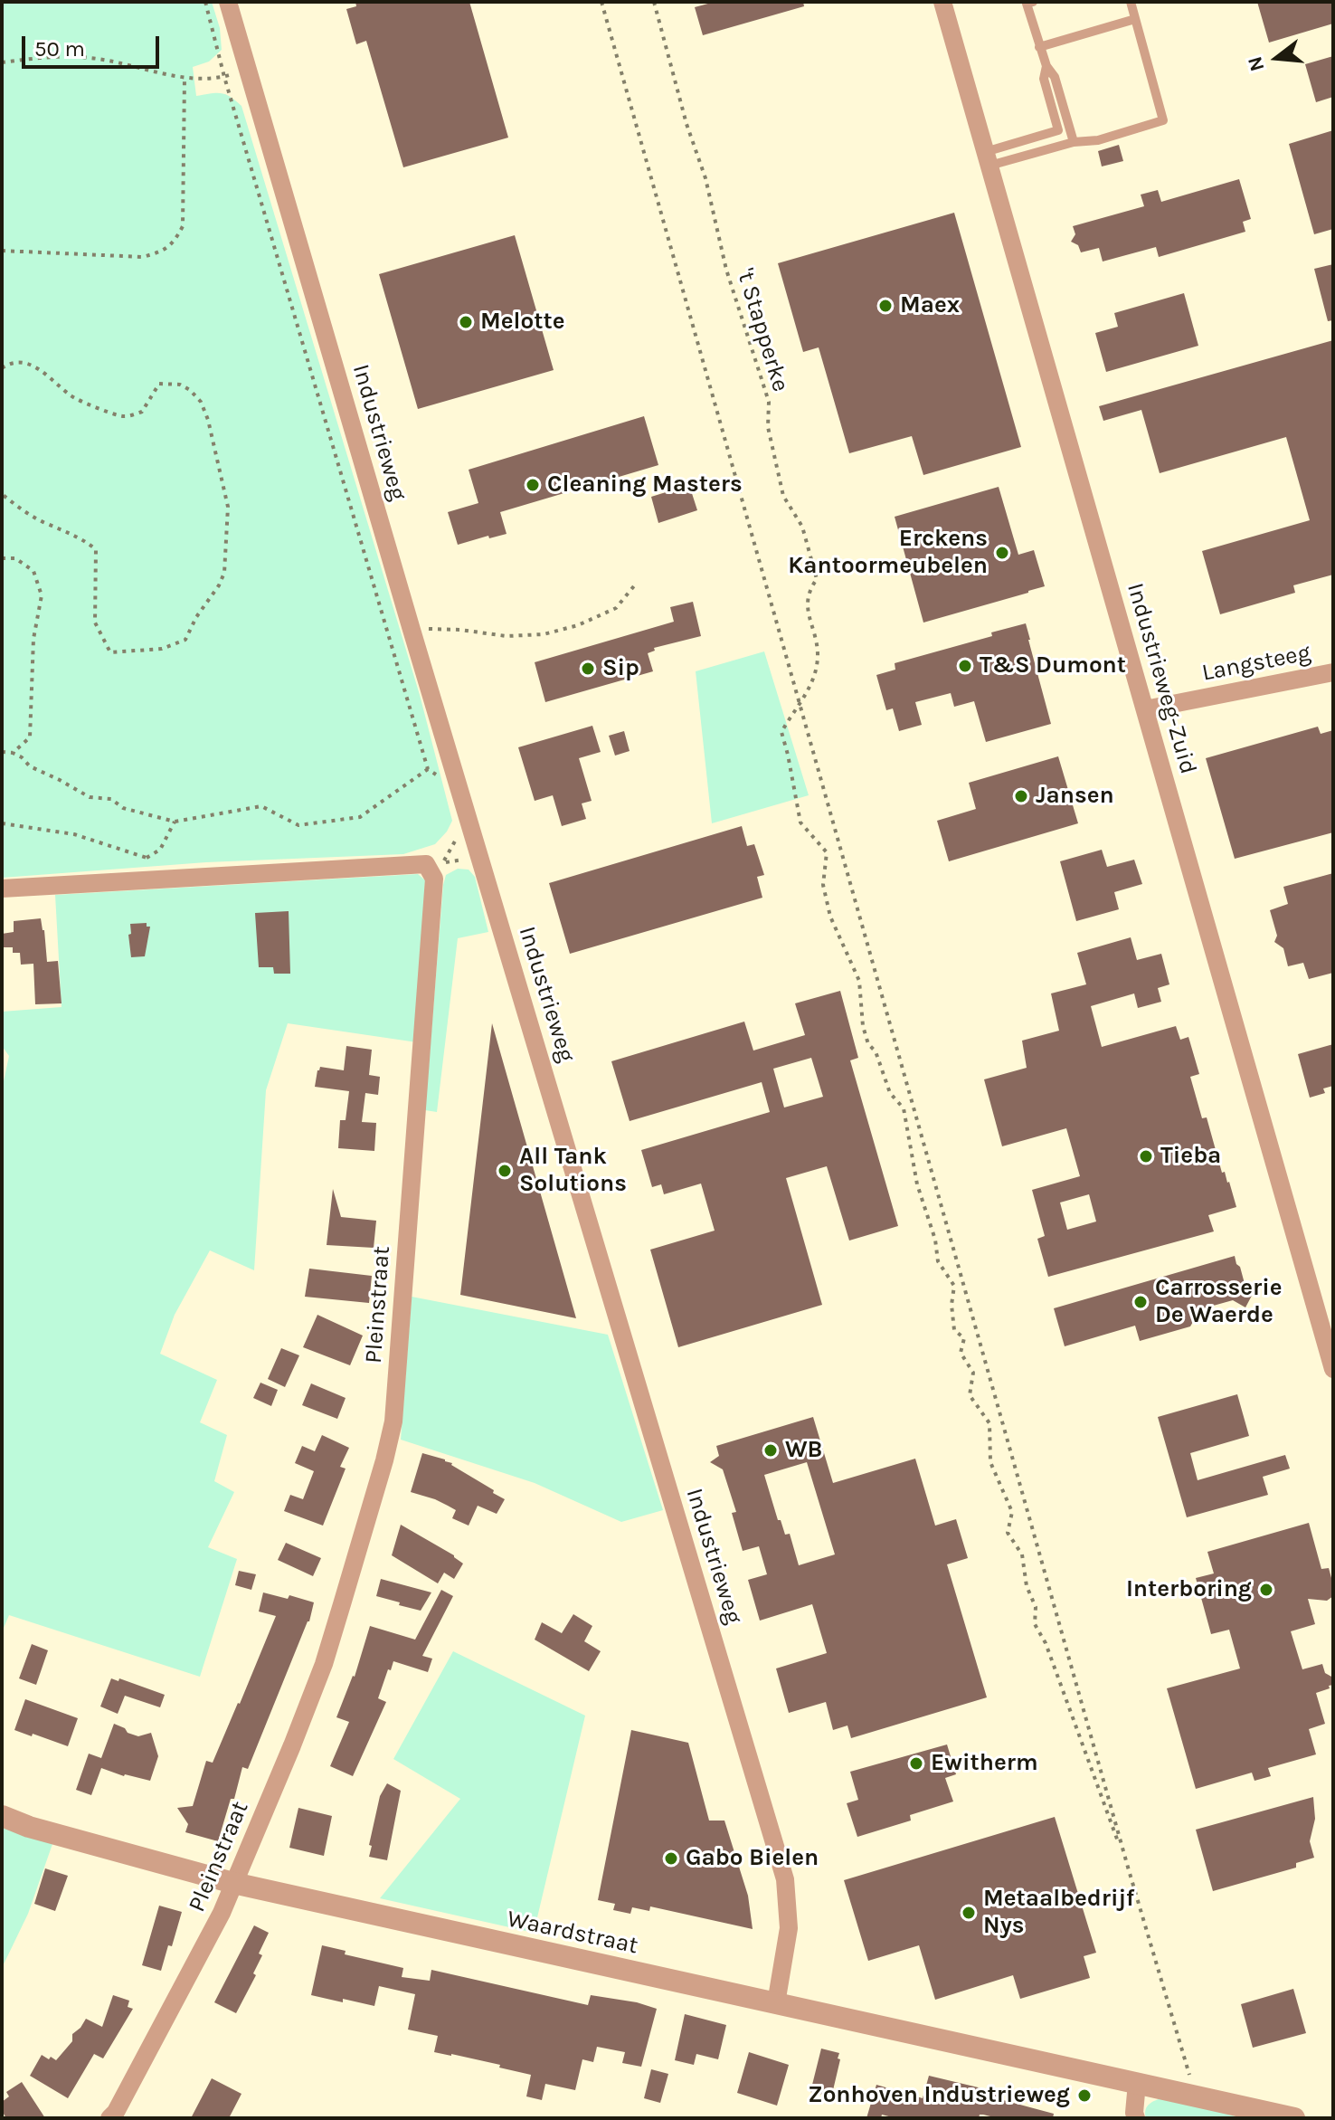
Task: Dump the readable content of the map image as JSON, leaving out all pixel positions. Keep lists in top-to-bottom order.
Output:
{
  "streets": {
    "street": [
      "Industrieweg",
      "Langsteeg",
      "Industrieweg-Zuid",
      "Pleinstraat",
      "Waardstraat"
    ],
    "path": ["'t Stapperke"]
  },
  "crossings": [
    ["Industrieweg", "Waardstraat"],
    ["Langsteeg", "Industrieweg-Zuid"],
    ["Pleinstraat", "Waardstraat"]
  ],
  "places": [
    "Maex",
    "Melotte",
    "Cleaning Masters",
    "Erckens Kantoormeubelen",
    "T&S Dumont",
    "Sip",
    "Jansen",
    "Tieba",
    "All Tank Solutions",
    "Carrosserie De Waerde",
    "WB",
    "Interboring",
    "Ewitherm",
    "Gabo Bielen",
    "Metaalbedrijf Nys",
    "Zonhoven Industrieweg"
  ],
  "scale_bar": "50 m",
  "north": "left"
}
